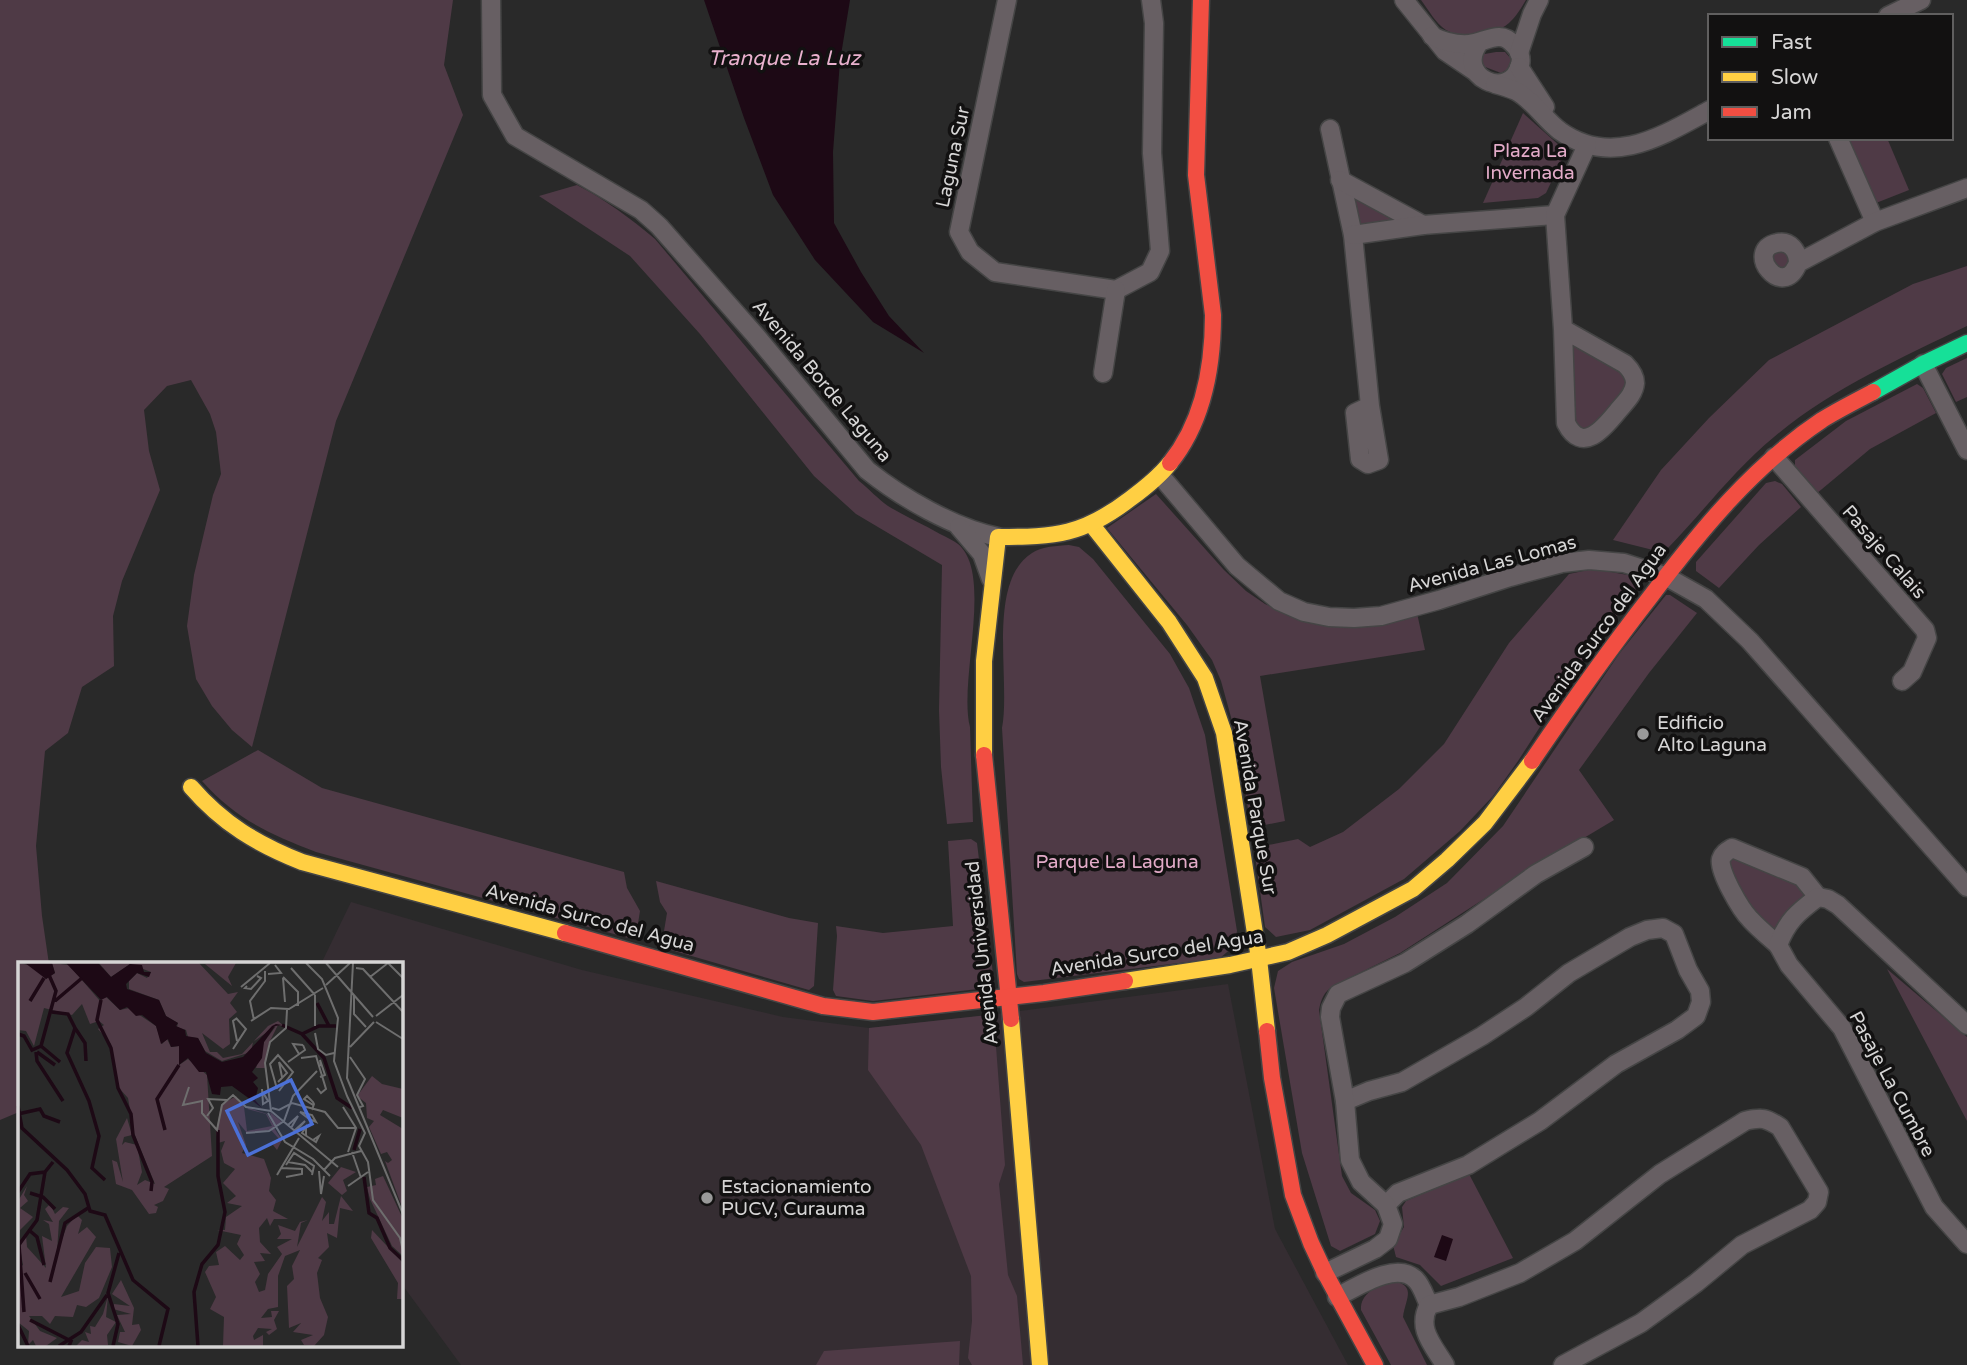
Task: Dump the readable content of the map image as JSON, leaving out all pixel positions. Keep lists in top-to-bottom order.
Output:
{
  "streets": {
    "street": [
      "Laguna Sur",
      "Avenida Borde Laguna",
      "Pasaje Calais",
      "Avenida Las Lomas",
      "Avenida Surco del Agua",
      "Avenida Parque Sur",
      "Avenida Universidad",
      "Pasaje La Cumbre"
    ]
  },
  "crossings": [
    ["Avenida Borde Laguna", "Avenida Las Lomas"],
    ["Avenida Borde Laguna", "Avenida Parque Sur"],
    ["Avenida Borde Laguna", "Avenida Universidad"],
    ["Pasaje Calais", "Avenida Surco del Agua"],
    ["Avenida Las Lomas", "Avenida Surco del Agua"],
    ["Avenida Surco del Agua", "Avenida Parque Sur"],
    ["Avenida Surco del Agua", "Avenida Universidad"]
  ],
  "water": ["Tranque La Luz"],
  "parks": ["Plaza La Invernada", "Parque La Laguna"],
  "places": ["Edificio Alto Laguna", "Estacionamiento PUCV, Curauma"],
  "legend": ["Fast", "Slow", "Jam"]
}
